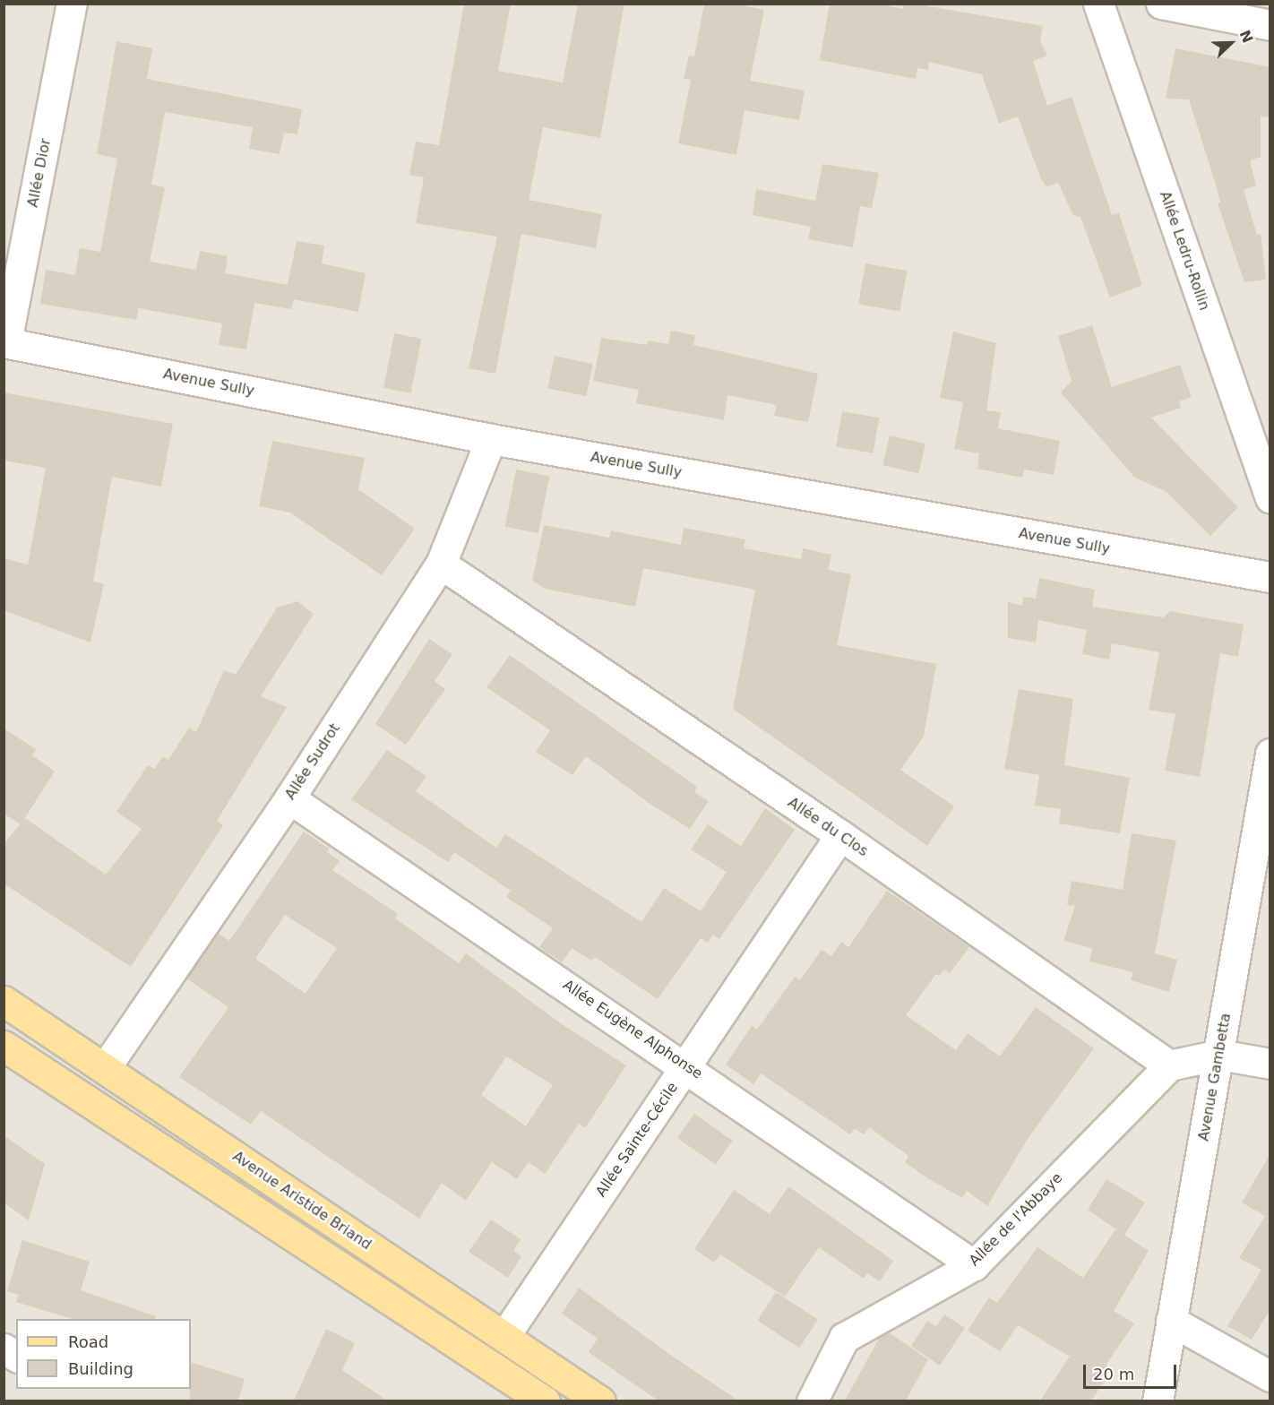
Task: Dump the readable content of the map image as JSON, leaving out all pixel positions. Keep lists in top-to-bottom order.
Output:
{
  "streets": {
    "main road": ["Avenue Aristide Briand"],
    "street": [
      "Allée Dior",
      "Allée Ledru-Rollin",
      "Avenue Sully",
      "Allée Sudrot",
      "Allée du Clos",
      "Allée Eugène Alphonse",
      "Avenue Gambetta",
      "Allée Sainte-Cécile",
      "Allée de l'Abbaye"
    ]
  },
  "crossings": [
    ["Allée Dior", "Avenue Sully"],
    ["Avenue Sully", "Allée Sudrot"],
    ["Allée Sudrot", "Allée du Clos"],
    ["Allée Sudrot", "Allée Eugène Alphonse"],
    ["Allée Sudrot", "Avenue Aristide Briand"],
    ["Allée du Clos", "Allée Sainte-Cécile"],
    ["Allée du Clos", "Allée de l'Abbaye"],
    ["Allée Eugène Alphonse", "Allée Sainte-Cécile"],
    ["Allée Eugène Alphonse", "Allée de l'Abbaye"],
    ["Allée Sainte-Cécile", "Avenue Aristide Briand"]
  ],
  "legend": ["Road", "Building"],
  "scale_bar": "20 m",
  "north": "top right"
}
